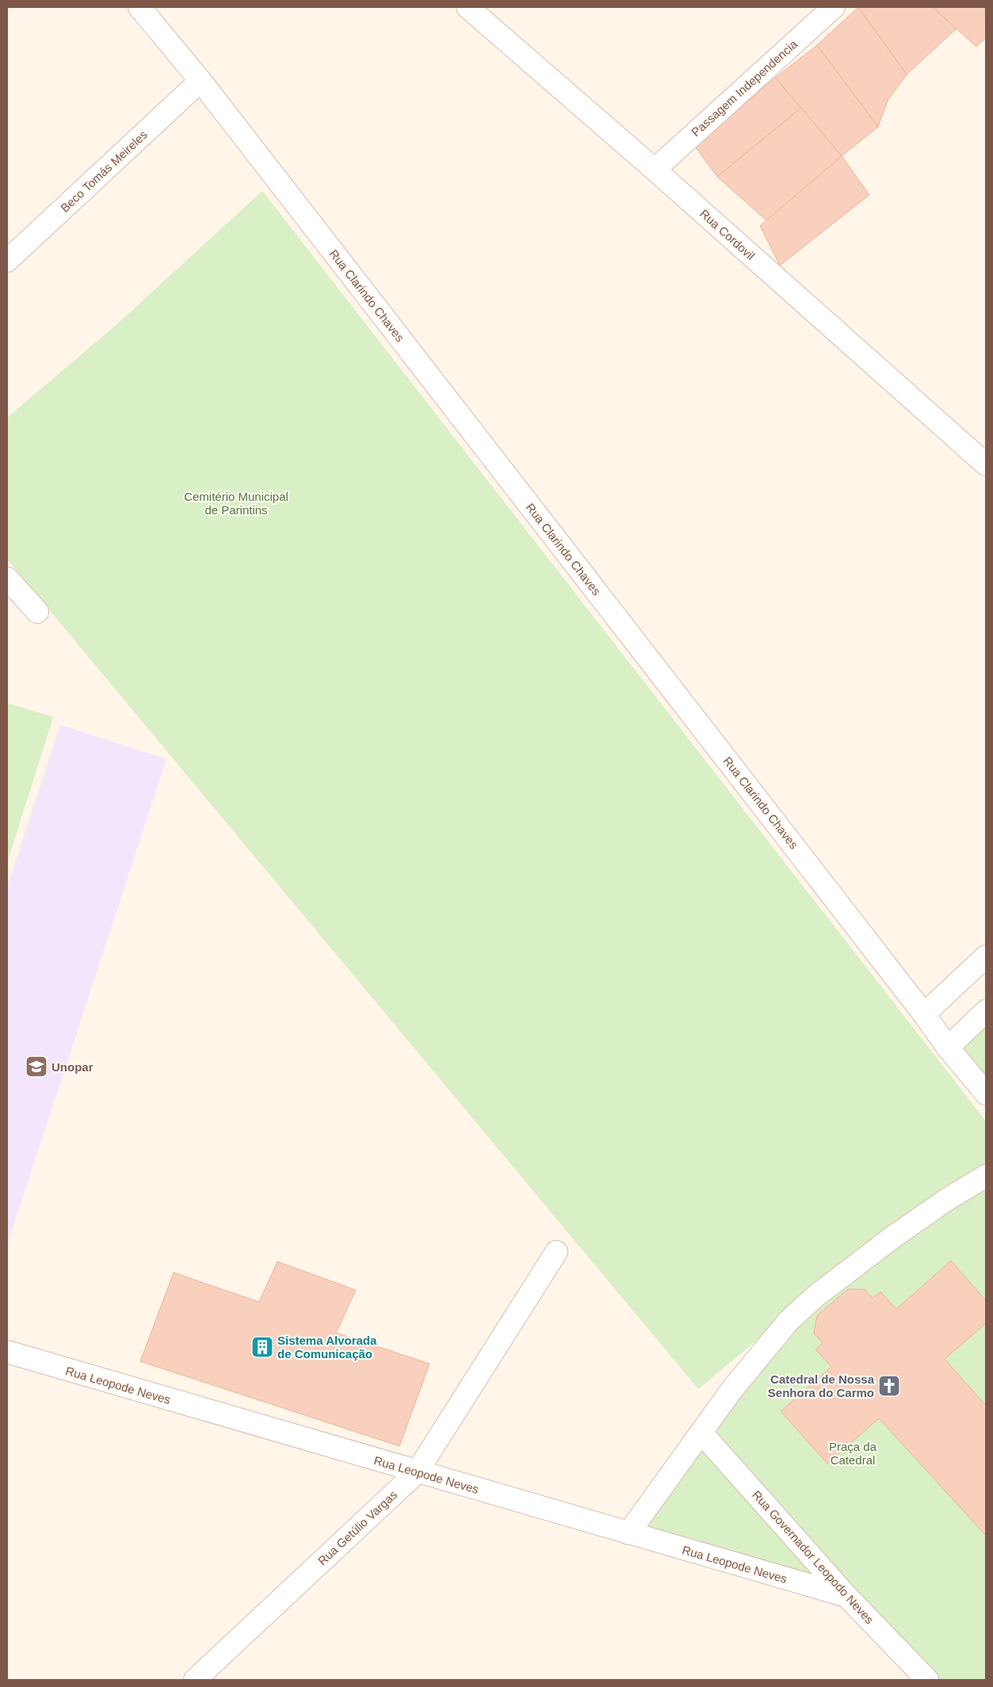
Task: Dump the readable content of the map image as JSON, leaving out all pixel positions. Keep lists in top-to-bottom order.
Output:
{
  "streets": {
    "street": [
      "Passagem Independencia",
      "Beco Tomás Meireles",
      "Rua Cordovil",
      "Rua Clarindo Chaves",
      "Rua Leopode Neves",
      "Rua Getúlio Vargas",
      "Rua Governador Leopodo Neves"
    ]
  },
  "crossings": [
    ["Passagem Independencia", "Rua Cordovil"],
    ["Beco Tomás Meireles", "Rua Clarindo Chaves"],
    ["Rua Leopode Neves", "Rua Getúlio Vargas"],
    ["Rua Leopode Neves", "Rua Governador Leopodo Neves"]
  ],
  "parks": ["Cemitério Municipal de Parintins", "Praça da Catedral"],
  "places": {
    "school or university": ["Unopar"],
    "building": ["Sistema Alvorada de Comunicação"],
    "church": ["Catedral de Nossa Senhora do Carmo"]
  }
}
